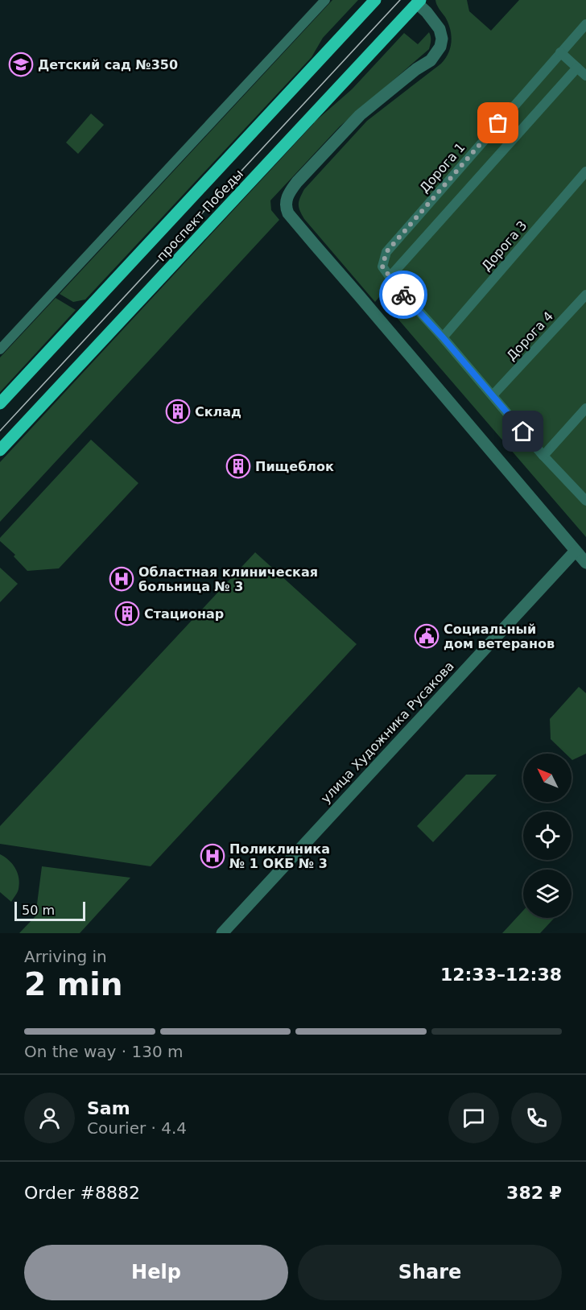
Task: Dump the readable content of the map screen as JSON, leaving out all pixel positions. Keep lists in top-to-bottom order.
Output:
{
  "streets": {
    "main road": ["проспект Победы"],
    "street": [
      "Дорога 1",
      "Дорога 3",
      "Дорога 4",
      "улица Художника Русакова"
    ]
  },
  "places": {
    "school or university": ["Детский сад №350"],
    "building": ["Склад", "Пищеблок", "Стационар"],
    "hospital": ["Областная клиническая больница № 3", "Поликлиника № 1 ОКБ № 3"],
    "public building": ["Социальный дом ветеранов"]
  },
  "scale_bar": "50 m",
  "north": "top left",
  "page": {
    "scale": "50 m",
    "heading": ["2 min", "Arriving in", "12:33–12:38"],
    "panel": [
      "Sam",
      "Courier · 4.4",
      "Order #8882",
      "382 ₽"
    ],
    "bar": "On the way · 130 m",
    "buttons": ["Help", "Share"]
  }
}
